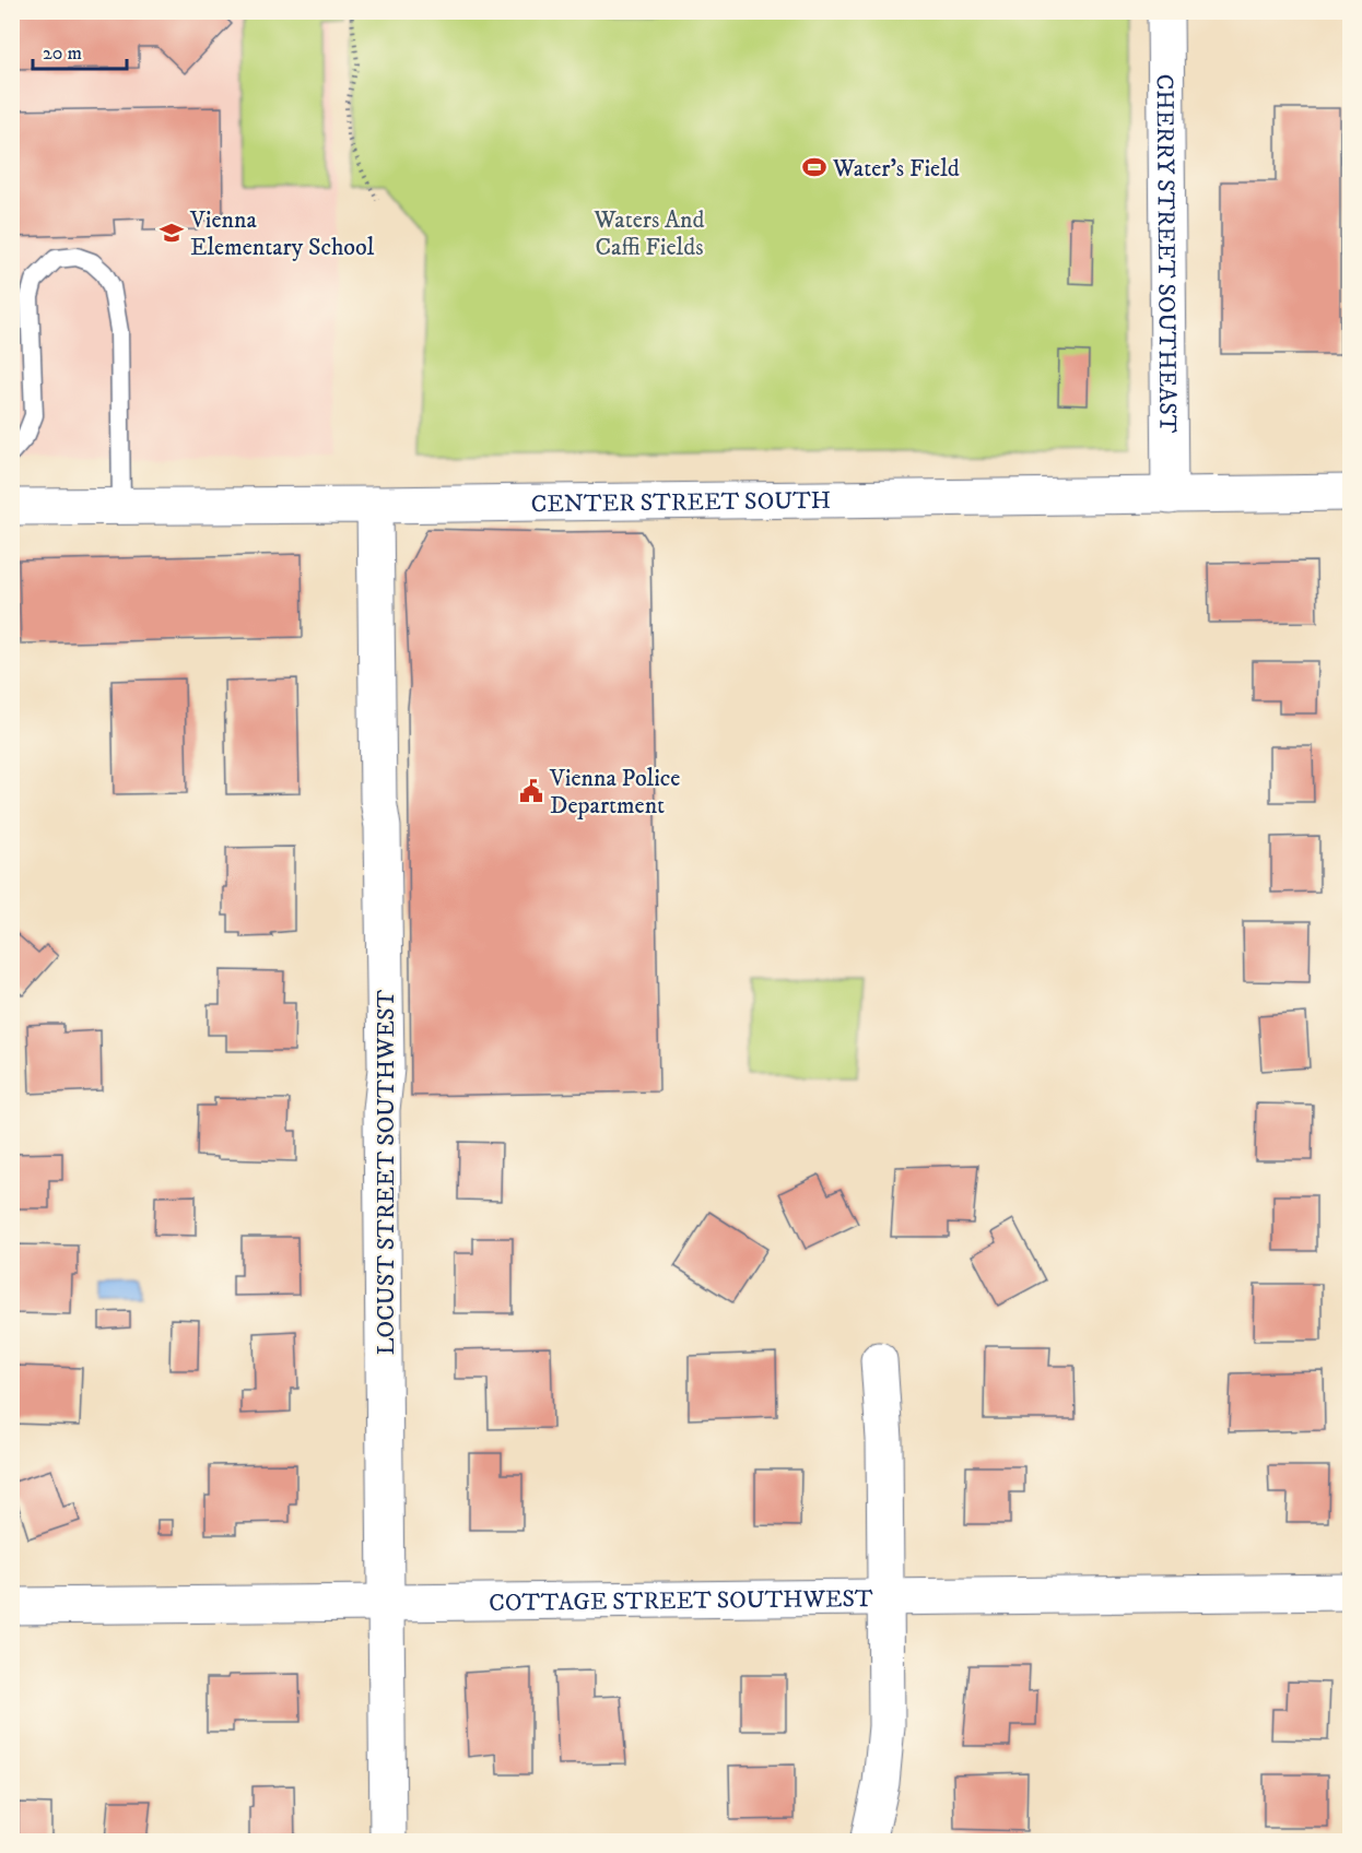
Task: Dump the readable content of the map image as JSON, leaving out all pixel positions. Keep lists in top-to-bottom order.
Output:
{
  "streets": {
    "street": [
      "CHERRY STREET SOUTHEAST",
      "CENTER STREET SOUTH",
      "LOCUST STREET SOUTHWEST",
      "COTTAGE STREET SOUTHWEST"
    ]
  },
  "crossings": [
    ["CHERRY STREET SOUTHEAST", "CENTER STREET SOUTH"],
    ["CENTER STREET SOUTH", "LOCUST STREET SOUTHWEST"],
    ["LOCUST STREET SOUTHWEST", "COTTAGE STREET SOUTHWEST"]
  ],
  "parks": ["Waters And Caffi Fields"],
  "places": {
    "sports": ["Water's Field"],
    "school or university": ["Vienna Elementary School"],
    "public building": ["Vienna Police Department"]
  },
  "scale_bar": "20 m"
}
